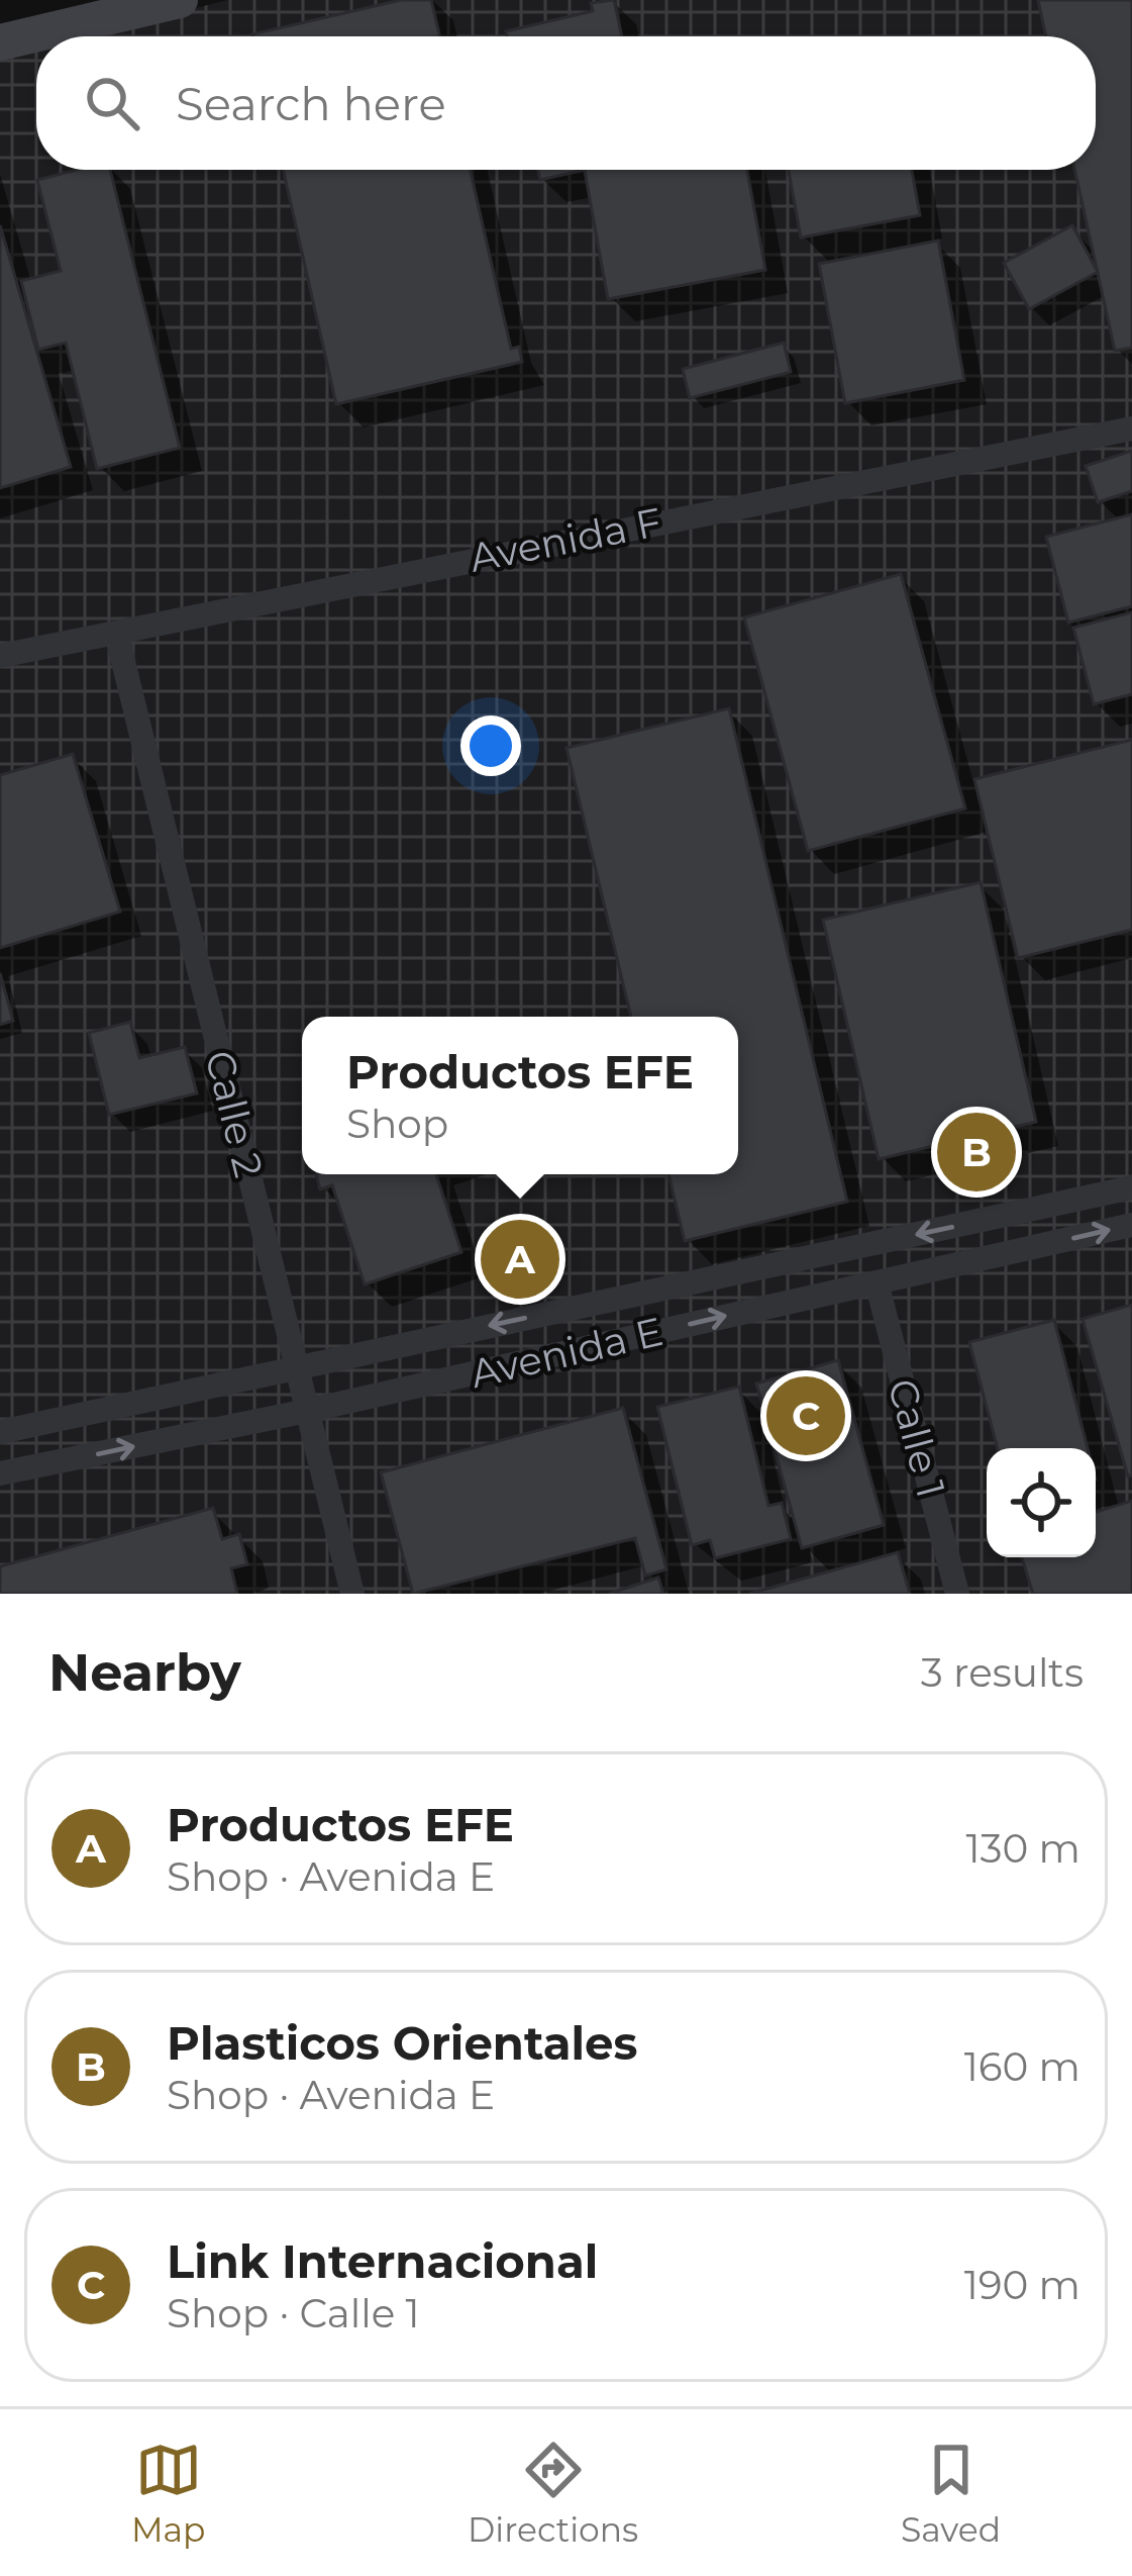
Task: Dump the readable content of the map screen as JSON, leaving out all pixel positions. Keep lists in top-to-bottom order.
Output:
{
  "streets": {
    "street": [
      "Avenida F",
      "Calle 2",
      "Avenida E",
      "Calle 1"
    ]
  },
  "crossings": [
    ["Avenida F", "Calle 2"],
    ["Calle 2", "Avenida E"],
    ["Avenida E", "Calle 1"]
  ],
  "page": {
    "search": "Search here",
    "popup": ["Productos EFE", "Shop"],
    "pins": ["B", "A", "C"],
    "heading": ["Nearby", "3 results"],
    "list": [
      {
        "mark": "A",
        "name": "Productos EFE",
        "note": "Shop · Avenida E",
        "value": "130 m"
      },
      {
        "mark": "B",
        "name": "Plasticos Orientales",
        "note": "Shop · Avenida E",
        "value": "160 m"
      },
      {
        "mark": "C",
        "name": "Link Internacional",
        "note": "Shop · Calle 1",
        "value": "190 m"
      }
    ],
    "nav": ["Map", "Directions", "Saved"]
  }
}
